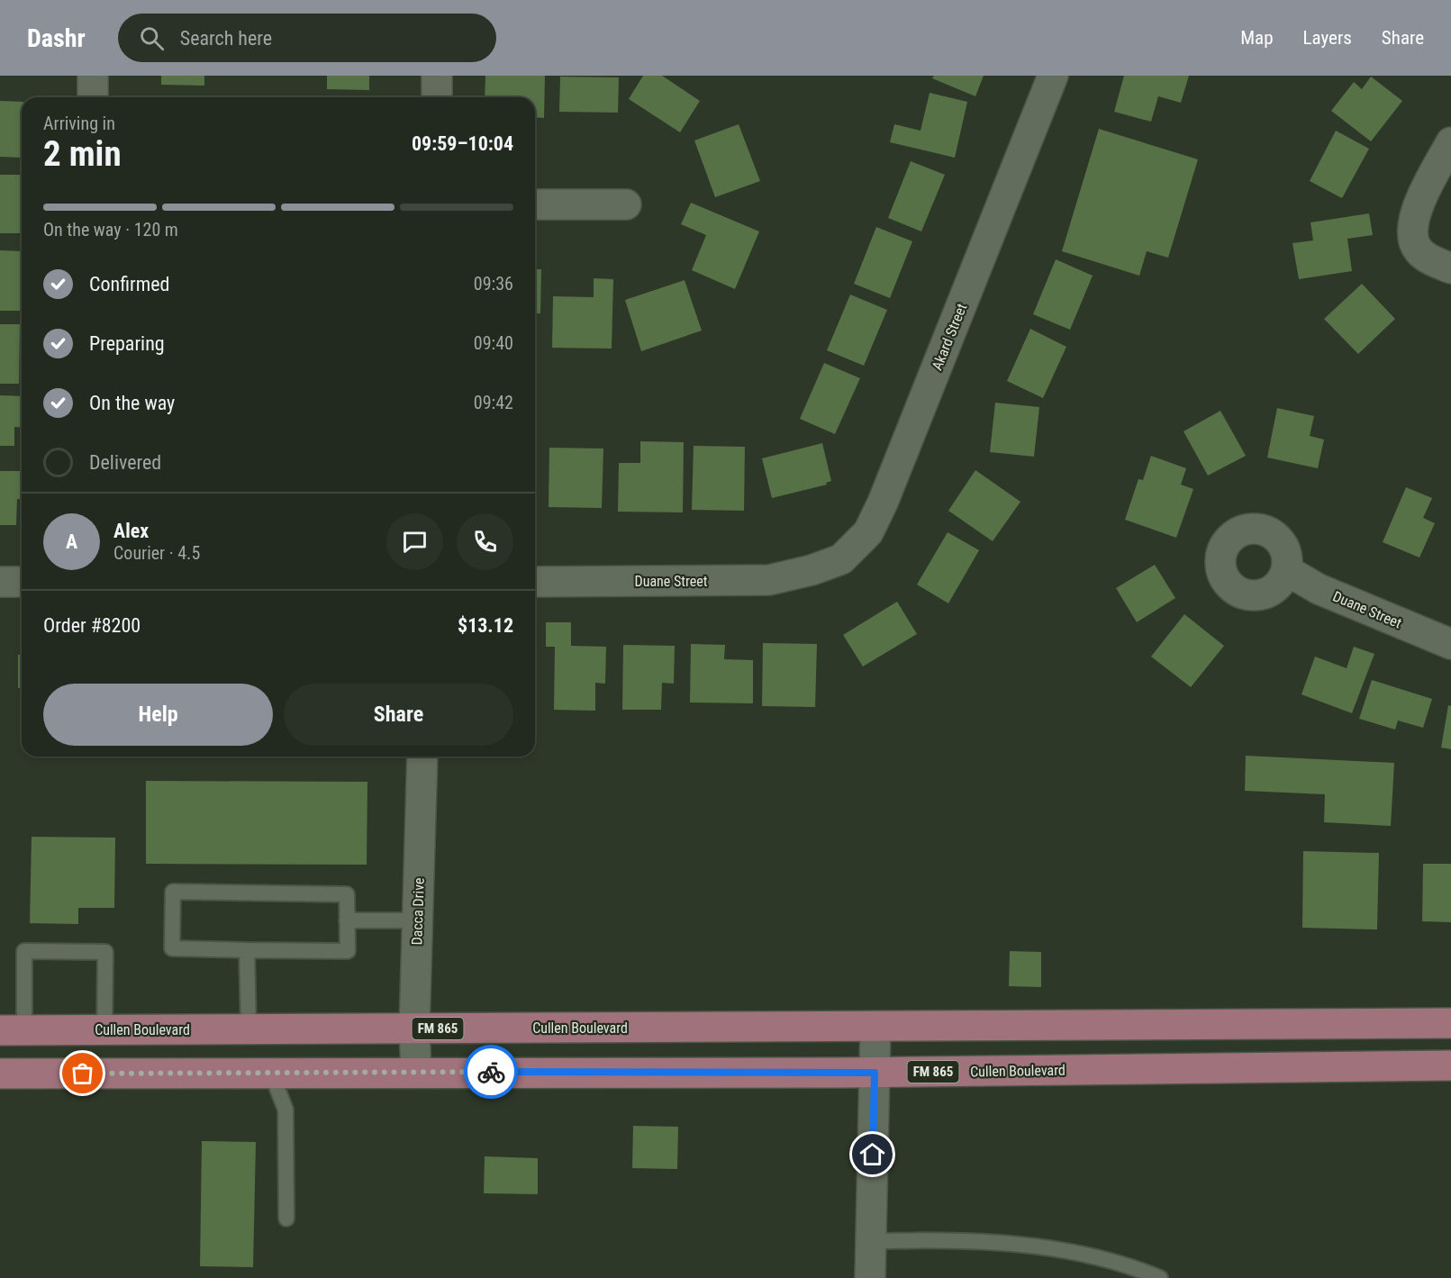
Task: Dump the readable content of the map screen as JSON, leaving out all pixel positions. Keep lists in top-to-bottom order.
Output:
{
  "streets": {
    "main road": ["Cullen Boulevard", "FM 865"],
    "street": ["Akard Street", "Duane Street", "Dacca Drive"]
  },
  "crossings": [
    ["Akard Street", "Duane Street"],
    ["Dacca Drive", "Cullen Boulevard"]
  ],
  "page": {
    "header": "Dashr",
    "search": "Search here",
    "nav": ["Map", "Layers", "Share"],
    "heading": ["2 min", "Arriving in", "09:59–10:04"],
    "panel": [
      "Alex",
      "Courier · 4.5",
      "Order #8200",
      "$13.12"
    ],
    "bar": "On the way · 120 m",
    "list": [
      ["Confirmed", "09:36"],
      ["Preparing", "09:40"],
      ["On the way", "09:42"],
      "Delivered"
    ],
    "round": "A",
    "buttons": ["Help", "Share"]
  }
}
